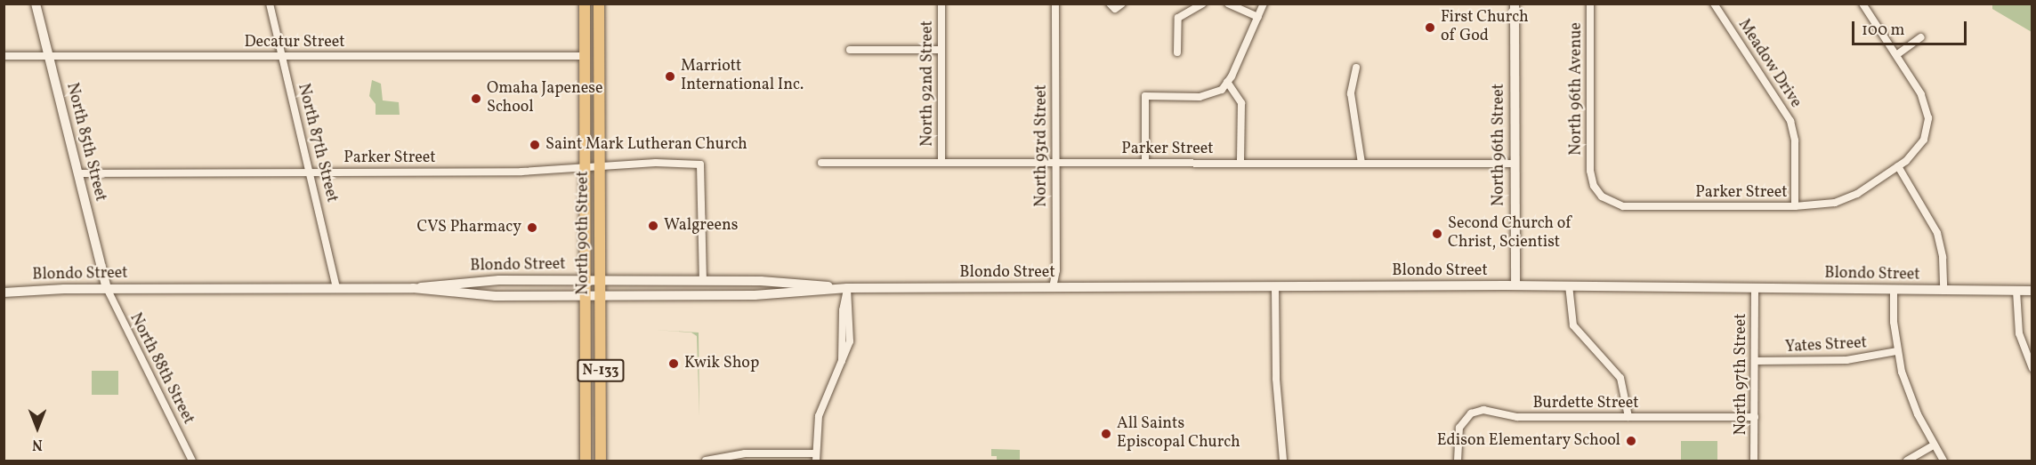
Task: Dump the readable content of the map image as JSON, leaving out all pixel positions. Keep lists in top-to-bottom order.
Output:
{
  "streets": {
    "main road": [
      "North 85th Street",
      "North 96th Street",
      "North 90th Street",
      "Blondo Street",
      "N-133"
    ],
    "street": [
      "Decatur Street",
      "Meadow Drive",
      "North 92nd Street",
      "North 96th Avenue",
      "North 87th Street",
      "North 93rd Street",
      "Parker Street",
      "Yates Street",
      "North 88th Street",
      "North 97th Street",
      "Burdette Street"
    ]
  },
  "crossings": [
    ["Decatur Street", "North 85th Street"],
    ["Decatur Street", "North 87th Street"],
    ["Decatur Street", "North 90th Street"],
    ["Meadow Drive", "Parker Street"],
    ["North 92nd Street", "Parker Street"],
    ["North 96th Avenue", "Parker Street"],
    ["North 85th Street", "Parker Street"],
    ["North 85th Street", "Blondo Street"],
    ["North 85th Street", "North 88th Street"],
    ["North 87th Street", "Parker Street"],
    ["North 87th Street", "Blondo Street"],
    ["North 96th Street", "Parker Street"],
    ["North 96th Street", "Blondo Street"],
    ["North 93rd Street", "Parker Street"],
    ["North 93rd Street", "Blondo Street"],
    ["Parker Street", "North 90th Street"],
    ["Parker Street", "Blondo Street"],
    ["North 90th Street", "Blondo Street"],
    ["Blondo Street", "North 88th Street"],
    ["Blondo Street", "North 97th Street"],
    ["Yates Street", "North 97th Street"],
    ["North 97th Street", "Burdette Street"]
  ],
  "places": [
    "First Church of God",
    "Marriott International Inc.",
    "Omaha Japenese School",
    "Saint Mark Lutheran Church",
    "Walgreens",
    "CVS Pharmacy",
    "Second Church of Christ, Scientist",
    "Kwik Shop",
    "All Saints Episcopal Church",
    "Edison Elementary School"
  ],
  "scale_bar": "100 m",
  "north": "bottom"
}
